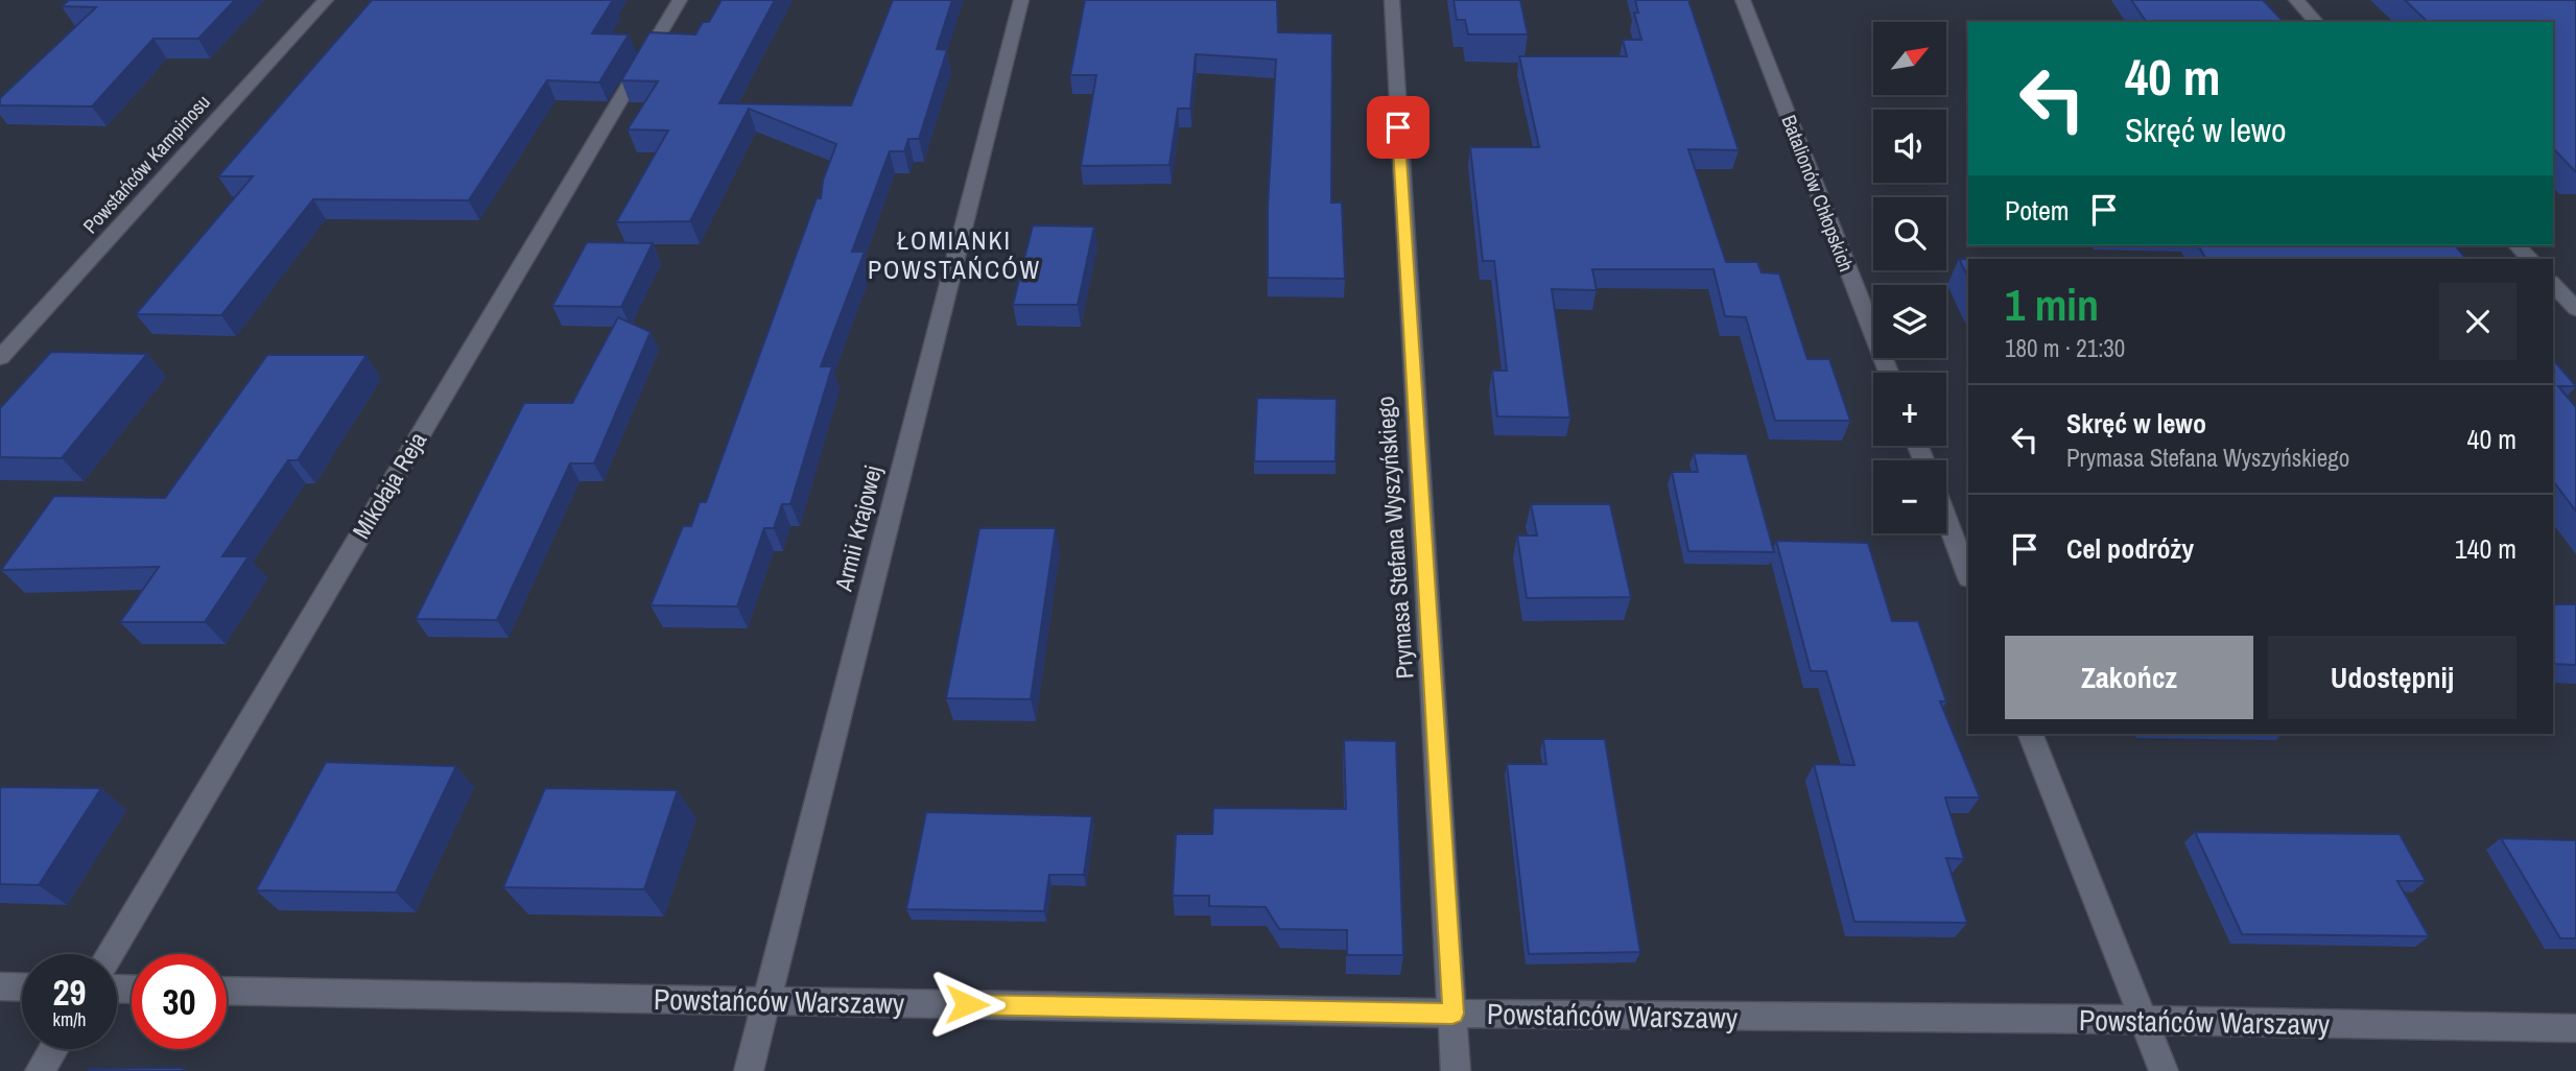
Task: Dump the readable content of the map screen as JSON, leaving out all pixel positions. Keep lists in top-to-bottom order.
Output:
{
  "streets": {
    "street": [
      "Powstańców Kampinosu",
      "Batalionów Chłopskich",
      "Mikołaja Reja",
      "Armii Krajowej",
      "Prymasa Stefana Wyszyńskiego",
      "Powstańców Warszawy"
    ]
  },
  "crossings": [
    ["Armii Krajowej", "Powstańców Warszawy"],
    ["Prymasa Stefana Wyszyńskiego", "Powstańców Warszawy"]
  ],
  "districts": ["ŁOMIANKI POWSTAŃCÓW"],
  "north": "top right",
  "page": {
    "map_buttons": ["+", "−"],
    "turn": ["40 m", "Skręć w lewo"],
    "then": "Potem",
    "heading": ["1 min", "180 m · 21:30"],
    "list": [
      {
        "name": "Skręć w lewo",
        "note": "Prymasa Stefana Wyszyńskiego",
        "value": "40 m"
      },
      {
        "name": "Cel podróży",
        "value": "140 m"
      }
    ],
    "buttons": ["Zakończ", "Udostępnij"],
    "speed": "29 km/h",
    "limit": "30"
  }
}
